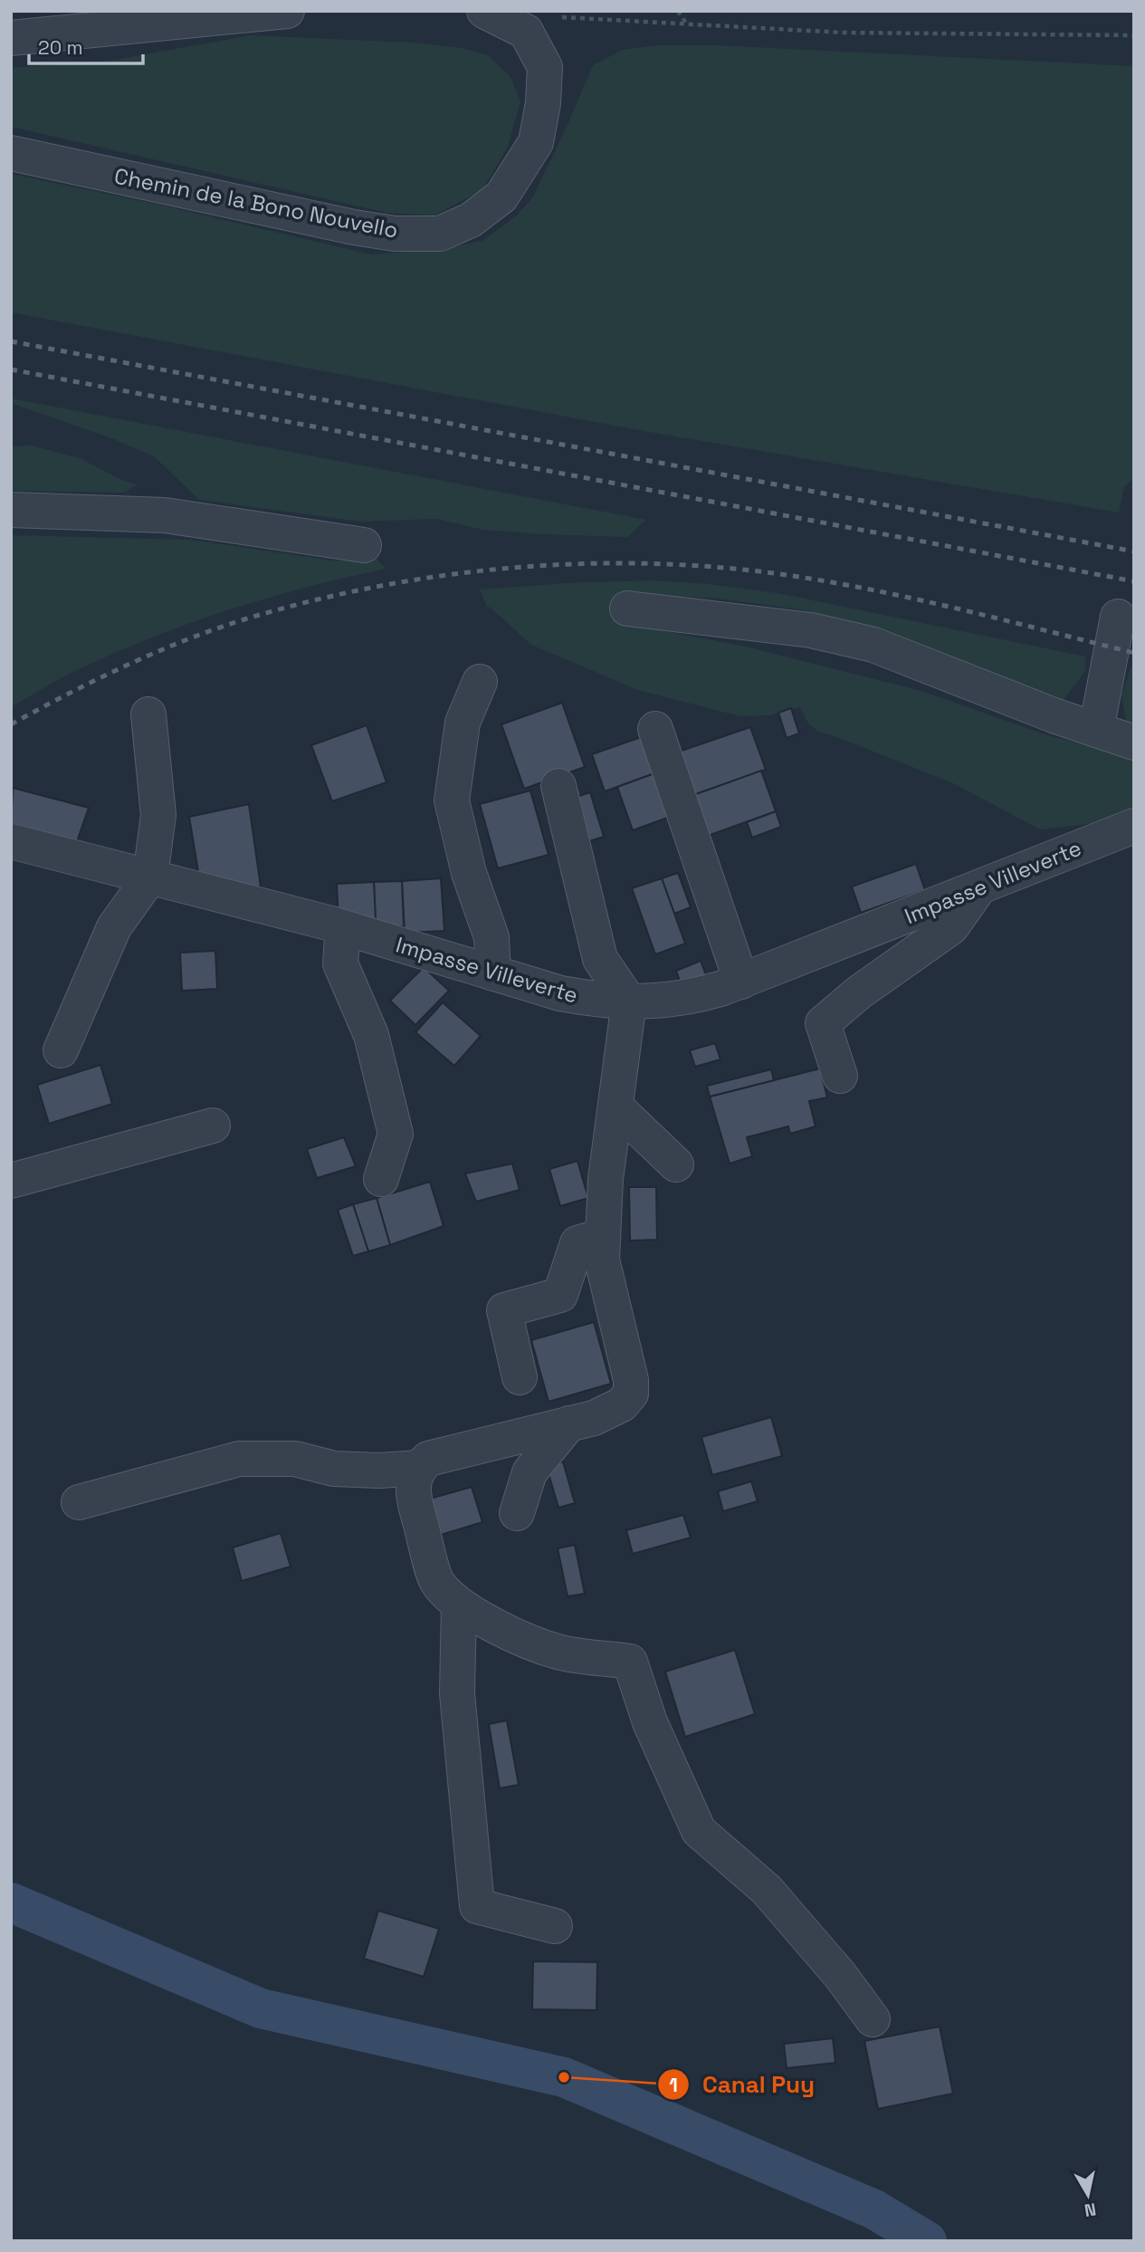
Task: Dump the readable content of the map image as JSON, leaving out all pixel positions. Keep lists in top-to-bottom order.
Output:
{
  "streets": {
    "street": ["Chemin de la Bono Nouvello", "Impasse Villeverte"]
  },
  "places": ["Canal Puy"],
  "scale_bar": "20 m",
  "north": "bottom"
}
